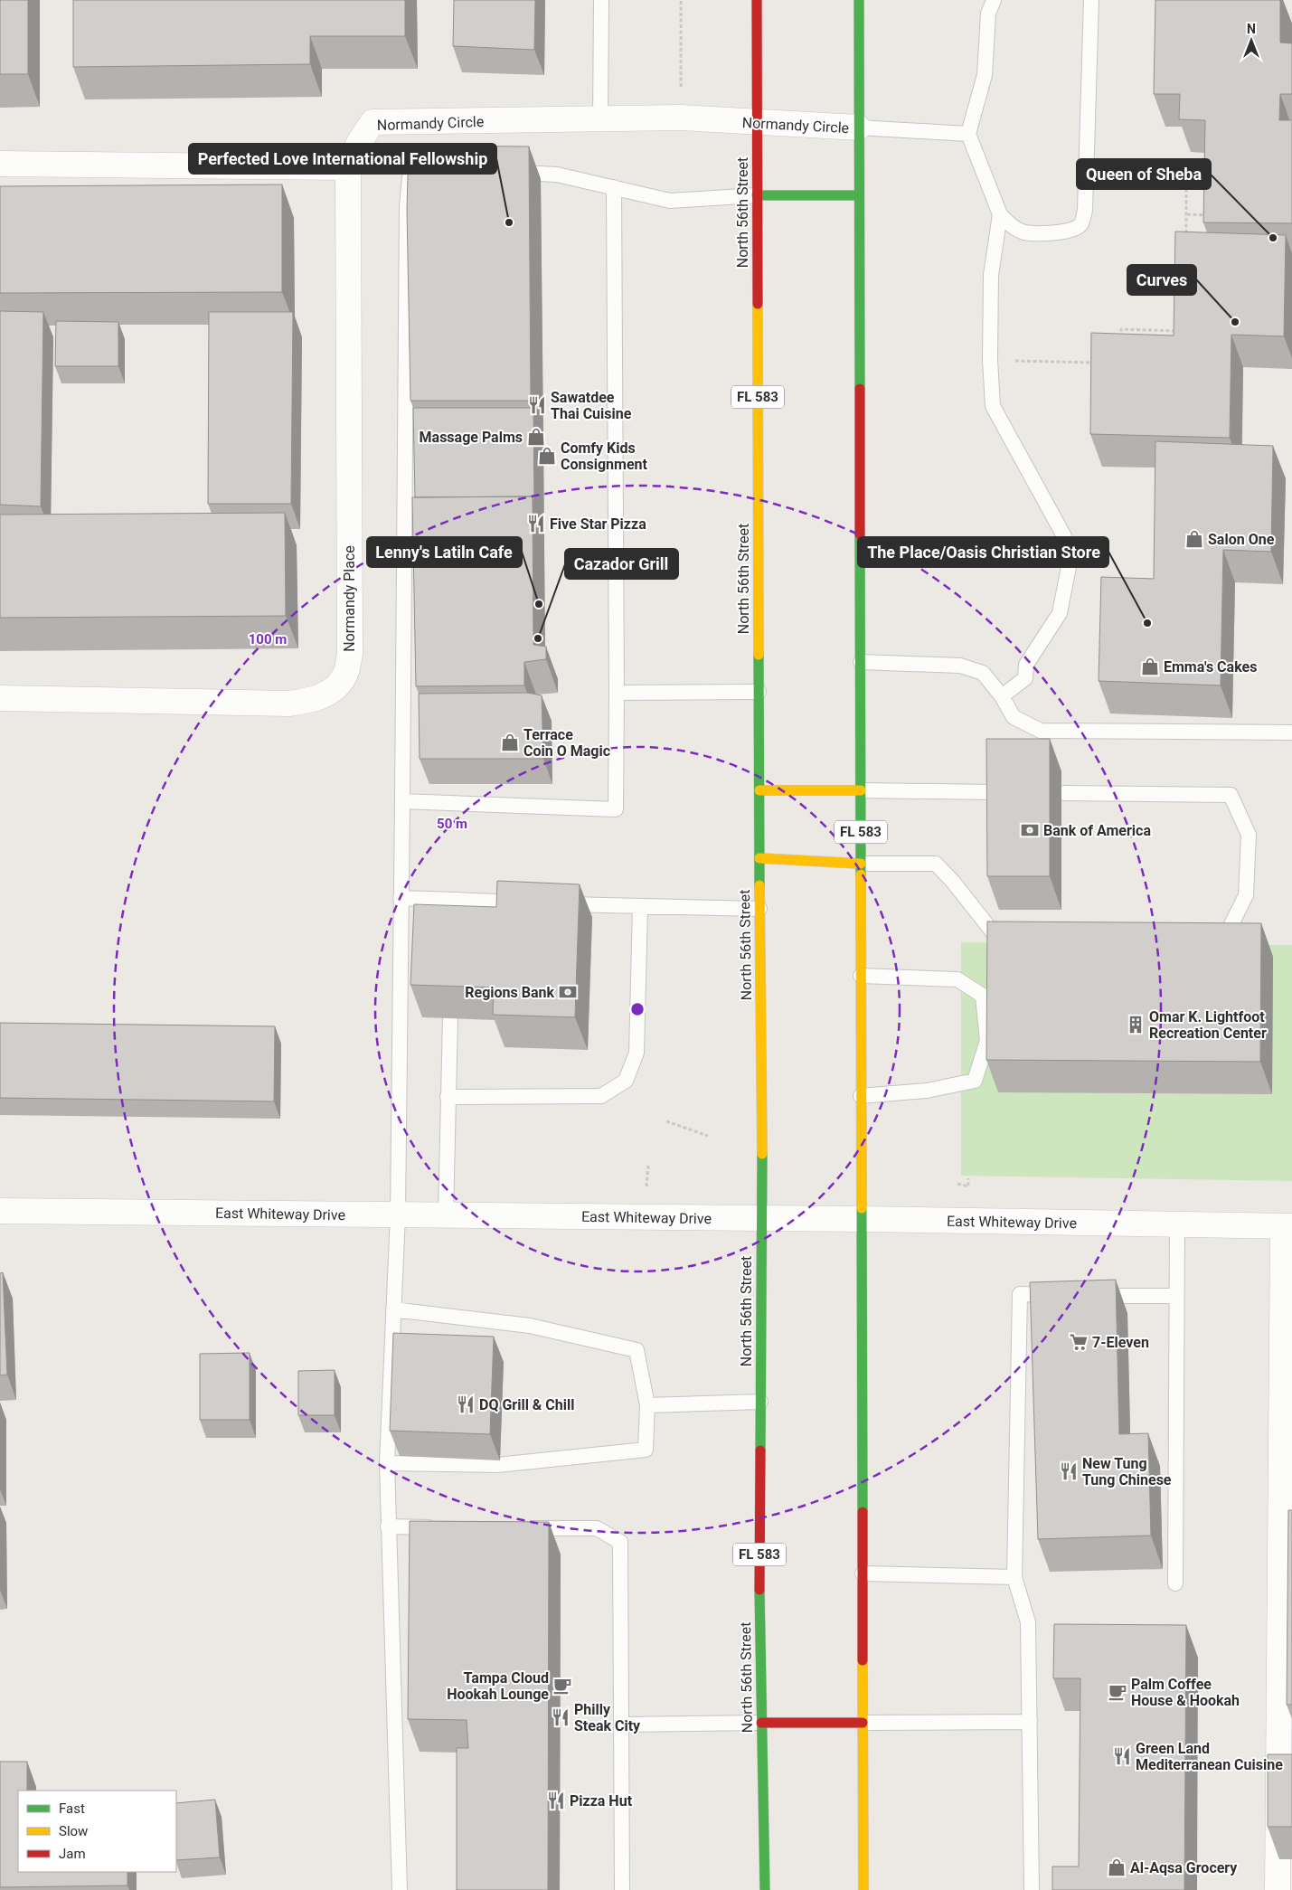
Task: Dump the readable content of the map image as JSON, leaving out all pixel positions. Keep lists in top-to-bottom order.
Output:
{
  "streets": {
    "main road": ["North 56th Street", "FL 583"],
    "street": ["Normandy Circle", "Normandy Place", "East Whiteway Drive"]
  },
  "crossings": [
    ["Normandy Circle", "North 56th Street"],
    ["Normandy Circle", "FL 583"],
    ["Normandy Circle", "Normandy Place"],
    ["North 56th Street", "East Whiteway Drive"],
    ["FL 583", "East Whiteway Drive"]
  ],
  "places": {
    "other": [
      "Perfected Love International Fellowship",
      "Queen of Sheba",
      "Curves",
      "Lenny's Latiln Cafe",
      "The Place/Oasis Christian Store",
      "Cazador Grill"
    ],
    "restaurant": [
      "Sawatdee Thai Cuisine",
      "Five Star Pizza",
      "DQ Grill & Chill",
      "New Tung Tung Chinese",
      "Philly Steak City",
      "Green Land Mediterranean Cuisine",
      "Pizza Hut"
    ],
    "shop": [
      "Massage Palms",
      "Comfy Kids Consignment",
      "Salon One",
      "Emma's Cakes",
      "Terrace Coin O Magic",
      "Al-Aqsa Grocery"
    ],
    "bank": ["Bank of America", "Regions Bank"],
    "building": ["Omar K. Lightfoot Recreation Center"],
    "supermarket": ["7-Eleven"],
    "cafe": ["Tampa Cloud Hookah Lounge", "Palm Coffee House & Hookah"]
  },
  "legend": ["Fast", "Slow", "Jam"],
  "north": "top",
  "rings": ["100 m", "50 m"]
}
